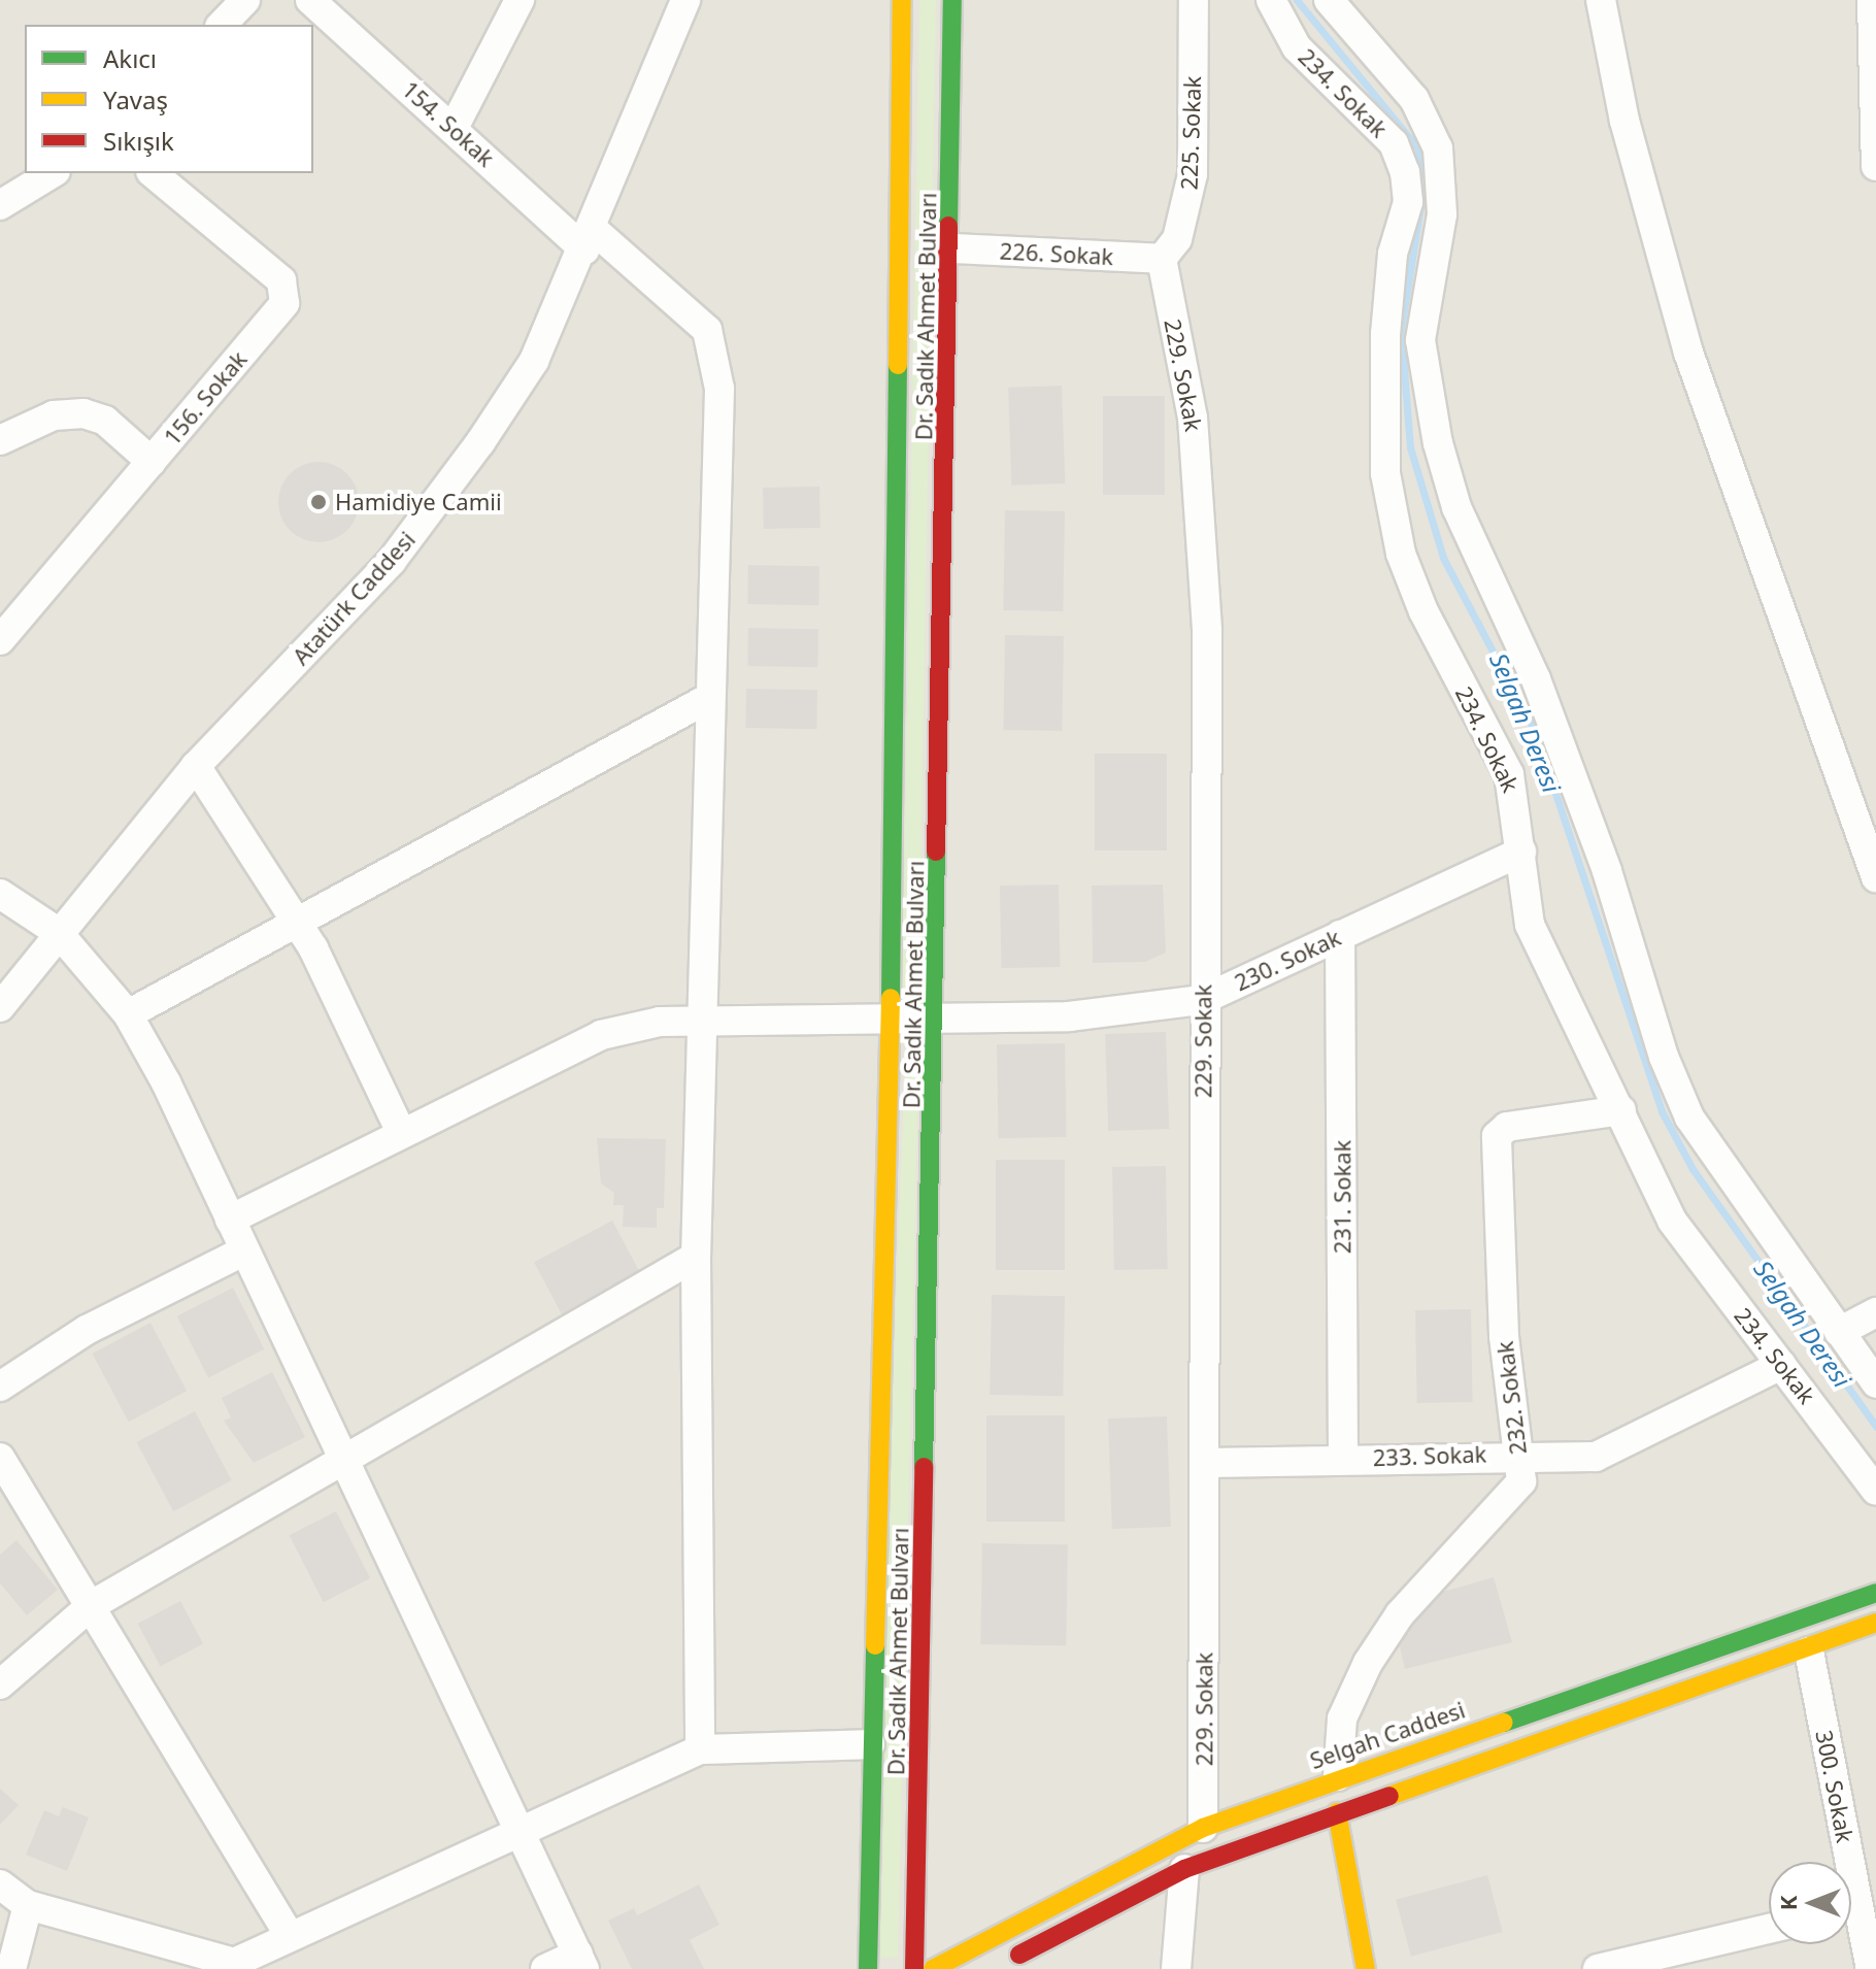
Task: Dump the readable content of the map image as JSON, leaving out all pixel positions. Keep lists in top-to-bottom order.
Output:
{
  "streets": {
    "main road": ["Dr. Sadık Ahmet Bulvarı", "Selgah Caddesi"],
    "street": [
      "234. Sokak",
      "154. Sokak",
      "225. Sokak",
      "226. Sokak",
      "229. Sokak",
      "156. Sokak",
      "Atatürk Caddesi",
      "230. Sokak",
      "231. Sokak",
      "232. Sokak",
      "233. Sokak",
      "300. Sokak"
    ]
  },
  "crossings": [
    ["234. Sokak", "230. Sokak"],
    ["234. Sokak", "232. Sokak"],
    ["234. Sokak", "233. Sokak"],
    ["154. Sokak", "Atatürk Caddesi"],
    ["154. Sokak", "230. Sokak"],
    ["225. Sokak", "226. Sokak"],
    ["225. Sokak", "229. Sokak"],
    ["226. Sokak", "Dr. Sadık Ahmet Bulvarı"],
    ["226. Sokak", "229. Sokak"],
    ["Dr. Sadık Ahmet Bulvarı", "230. Sokak"],
    ["229. Sokak", "230. Sokak"],
    ["229. Sokak", "233. Sokak"],
    ["229. Sokak", "Selgah Caddesi"],
    ["230. Sokak", "231. Sokak"],
    ["231. Sokak", "233. Sokak"],
    ["232. Sokak", "233. Sokak"],
    ["232. Sokak", "Selgah Caddesi"]
  ],
  "water": ["Selgah Deresi"],
  "places": ["Hamidiye Camii"],
  "legend": ["Akıcı", "Yavaş", "Sıkışık"],
  "north": "left"
}
